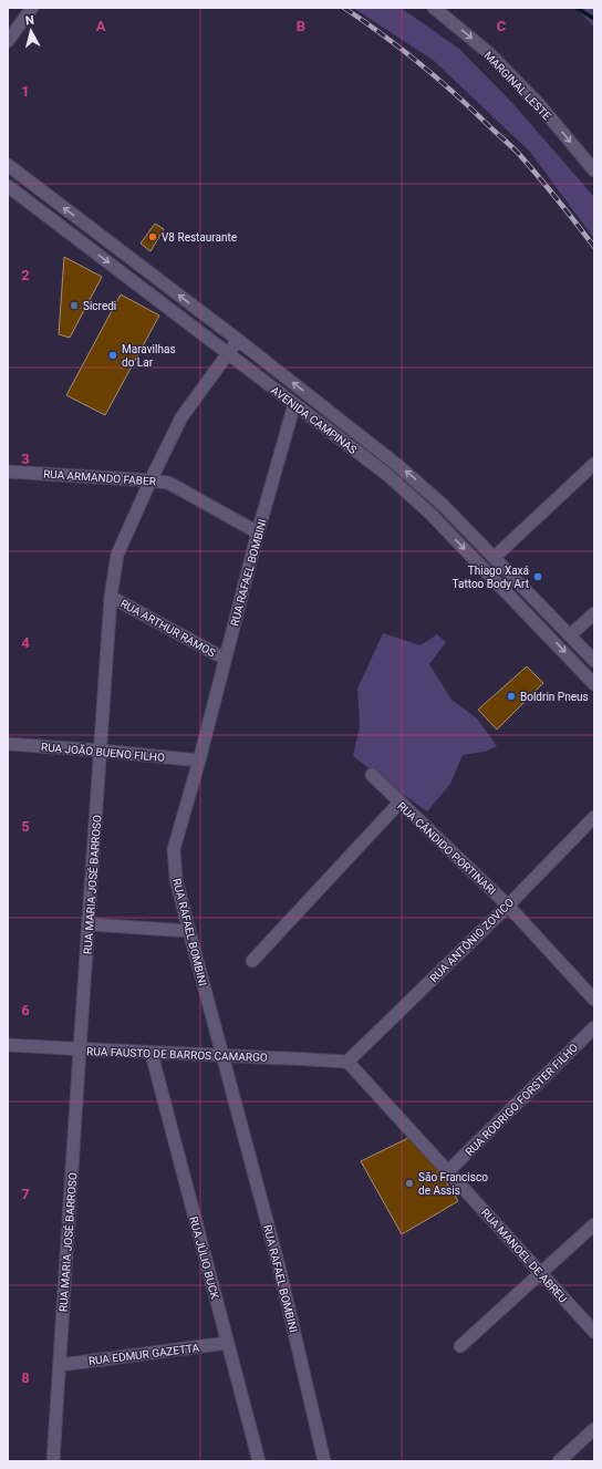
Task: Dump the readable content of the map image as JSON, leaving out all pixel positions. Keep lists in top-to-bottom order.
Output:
{
  "streets": {
    "street": [
      "MARGINAL LESTE",
      "AVENIDA CAMPINAS",
      "RUA ARMANDO FABER",
      "RUA RAFAEL BOMBINI",
      "RUA ARTHUR RAMOS",
      "RUA JOÃO BUENO FILHO",
      "RUA CÂNDIDO PORTINARI",
      "RUA MARIA JOSÉ BARROSO",
      "RUA ANTÔNIO ZOVICO",
      "RUA FAUSTO DE BARROS CAMARGO",
      "RUA RODRIGO FORSTER FILHO",
      "RUA MANOEL DE ABREU",
      "RUA JÚLIO BUCK",
      "RUA EDMUR GAZETTA"
    ]
  },
  "crossings": [
    ["AVENIDA CAMPINAS", "RUA RAFAEL BOMBINI"],
    ["AVENIDA CAMPINAS", "RUA MARIA JOSÉ BARROSO"],
    ["RUA ARMANDO FABER", "RUA RAFAEL BOMBINI"],
    ["RUA ARMANDO FABER", "RUA MARIA JOSÉ BARROSO"],
    ["RUA RAFAEL BOMBINI", "RUA ARTHUR RAMOS"],
    ["RUA RAFAEL BOMBINI", "RUA JOÃO BUENO FILHO"],
    ["RUA RAFAEL BOMBINI", "RUA FAUSTO DE BARROS CAMARGO"],
    ["RUA ARTHUR RAMOS", "RUA MARIA JOSÉ BARROSO"],
    ["RUA JOÃO BUENO FILHO", "RUA MARIA JOSÉ BARROSO"],
    ["RUA CÂNDIDO PORTINARI", "RUA ANTÔNIO ZOVICO"],
    ["RUA MARIA JOSÉ BARROSO", "RUA FAUSTO DE BARROS CAMARGO"],
    ["RUA MARIA JOSÉ BARROSO", "RUA EDMUR GAZETTA"],
    ["RUA ANTÔNIO ZOVICO", "RUA FAUSTO DE BARROS CAMARGO"],
    ["RUA ANTÔNIO ZOVICO", "RUA MANOEL DE ABREU"],
    ["RUA FAUSTO DE BARROS CAMARGO", "RUA MANOEL DE ABREU"],
    ["RUA FAUSTO DE BARROS CAMARGO", "RUA JÚLIO BUCK"],
    ["RUA RODRIGO FORSTER FILHO", "RUA MANOEL DE ABREU"],
    ["RUA JÚLIO BUCK", "RUA EDMUR GAZETTA"]
  ],
  "one_way": ["MARGINAL LESTE"],
  "places": [
    "V8 Restaurante",
    "Sicredi",
    "Maravilhas do Lar",
    "Thiago Xaxá Tattoo Body Art",
    "Boldrin Pneus",
    "São Francisco de Assis"
  ],
  "north": "top",
  "grid": {
    "columns": ["A", "B", "C"],
    "rows": [
      "1",
      "2",
      "3",
      "4",
      "5",
      "6",
      "7",
      "8"
    ]
  }
}
